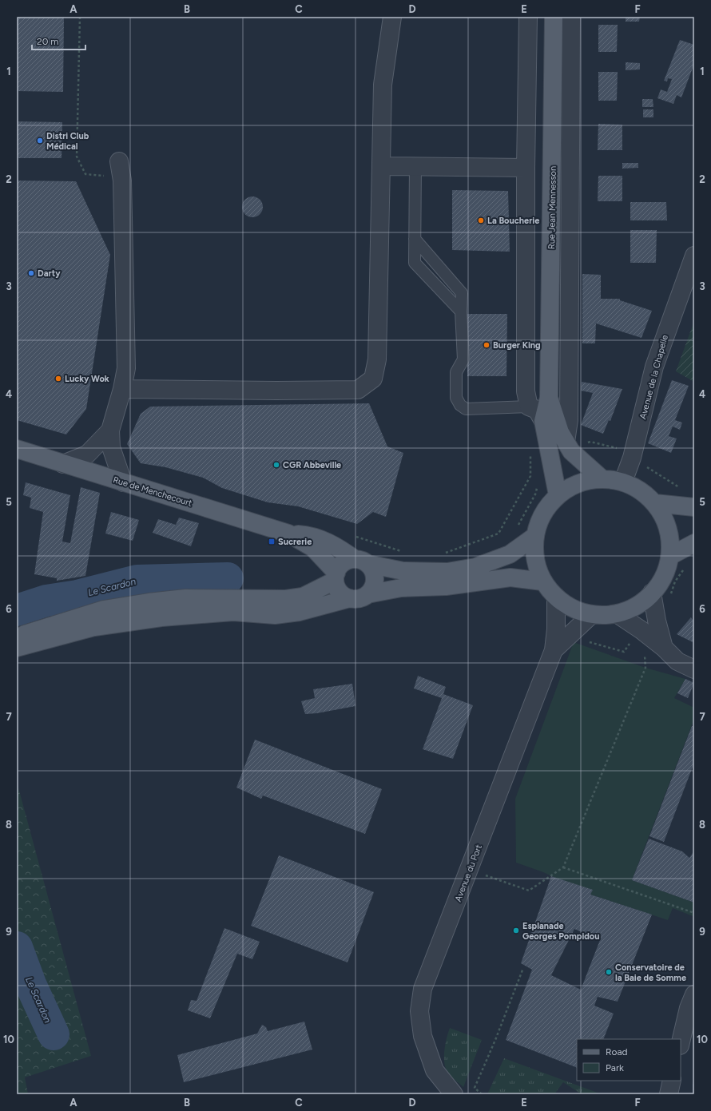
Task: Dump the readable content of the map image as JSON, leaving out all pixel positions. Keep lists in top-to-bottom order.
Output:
{
  "streets": {
    "main road": ["Rue Jean Mennesson", "Rue de Menchecourt"],
    "street": ["Avenue de la Chapelle", "Avenue du Port"]
  },
  "water": ["Le Scardon"],
  "places": {
    "other": [
      "Distri Club Médical",
      "La Boucherie",
      "Darty",
      "Burger King",
      "Lucky Wok",
      "CGR Abbeville",
      "Esplanade Georges Pompidou",
      "Conservatoire de la Baie de Somme"
    ],
    "transit": ["Sucrerie"]
  },
  "legend": ["Road", "Park"],
  "scale_bar": "20 m",
  "grid": {
    "columns": [
      "A",
      "B",
      "C",
      "D",
      "E",
      "F"
    ],
    "rows": [
      "1",
      "2",
      "3",
      "4",
      "5",
      "6",
      "7",
      "8",
      "9",
      "10"
    ]
  }
}
